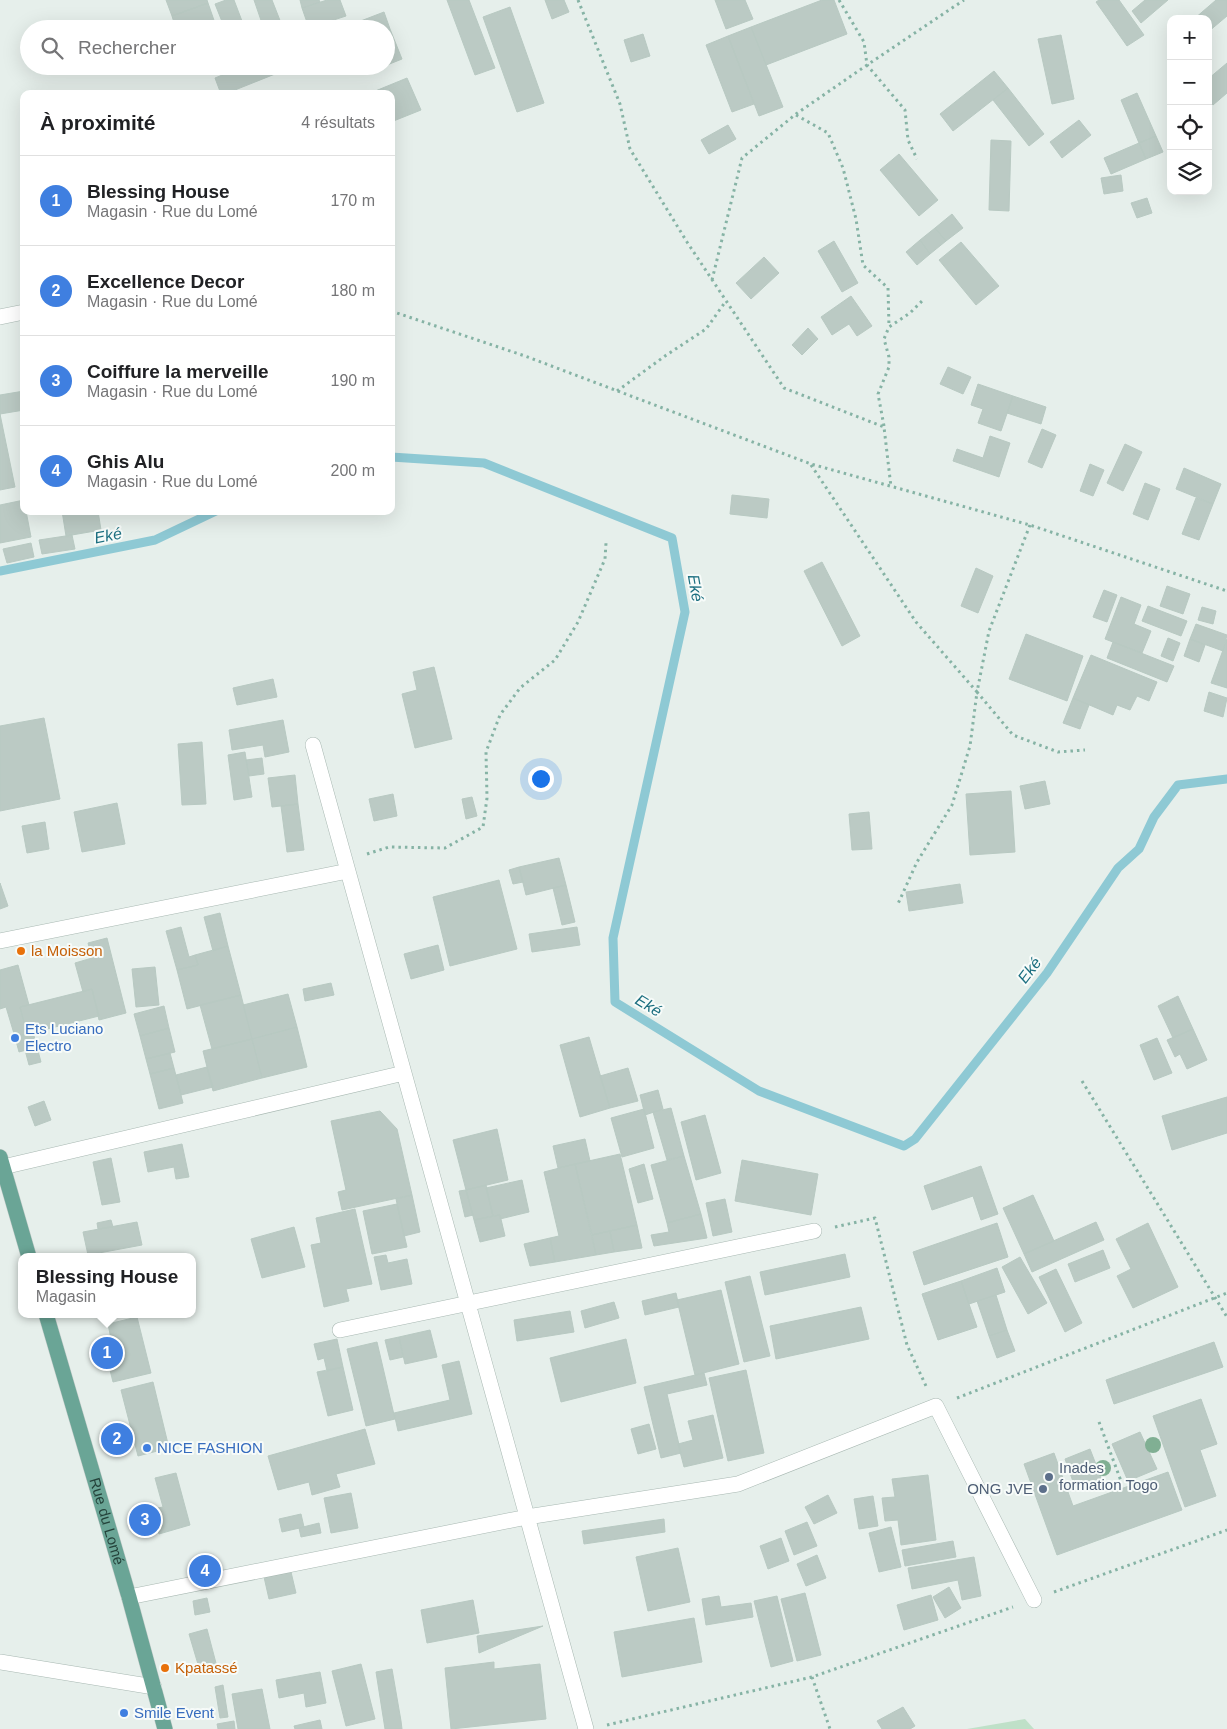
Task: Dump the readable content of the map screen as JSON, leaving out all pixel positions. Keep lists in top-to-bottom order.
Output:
{
  "streets": {
    "main road": ["Rue du Lomé"]
  },
  "water": ["Eké"],
  "places": [
    "la Moisson",
    "Ets Luciano Electro",
    "NICE FASHION",
    "Inades formation Togo",
    "ONG JVE",
    "Kpatassé",
    "Smile Event"
  ],
  "page": {
    "map_buttons": ["+", "−"],
    "search": "Rechercher",
    "heading": ["À proximité", "4 résultats"],
    "list": [
      {
        "mark": "1",
        "name": "Blessing House",
        "note": "Magasin · Rue du Lomé",
        "value": "170 m"
      },
      {
        "mark": "2",
        "name": "Excellence Decor",
        "note": "Magasin · Rue du Lomé",
        "value": "180 m"
      },
      {
        "mark": "3",
        "name": "Coiffure la merveille",
        "note": "Magasin · Rue du Lomé",
        "value": "190 m"
      },
      {
        "mark": "4",
        "name": "Ghis Alu",
        "note": "Magasin · Rue du Lomé",
        "value": "200 m"
      }
    ],
    "popup": ["Blessing House", "Magasin"],
    "pins": [
      "1",
      "2",
      "3",
      "4"
    ]
  }
}
